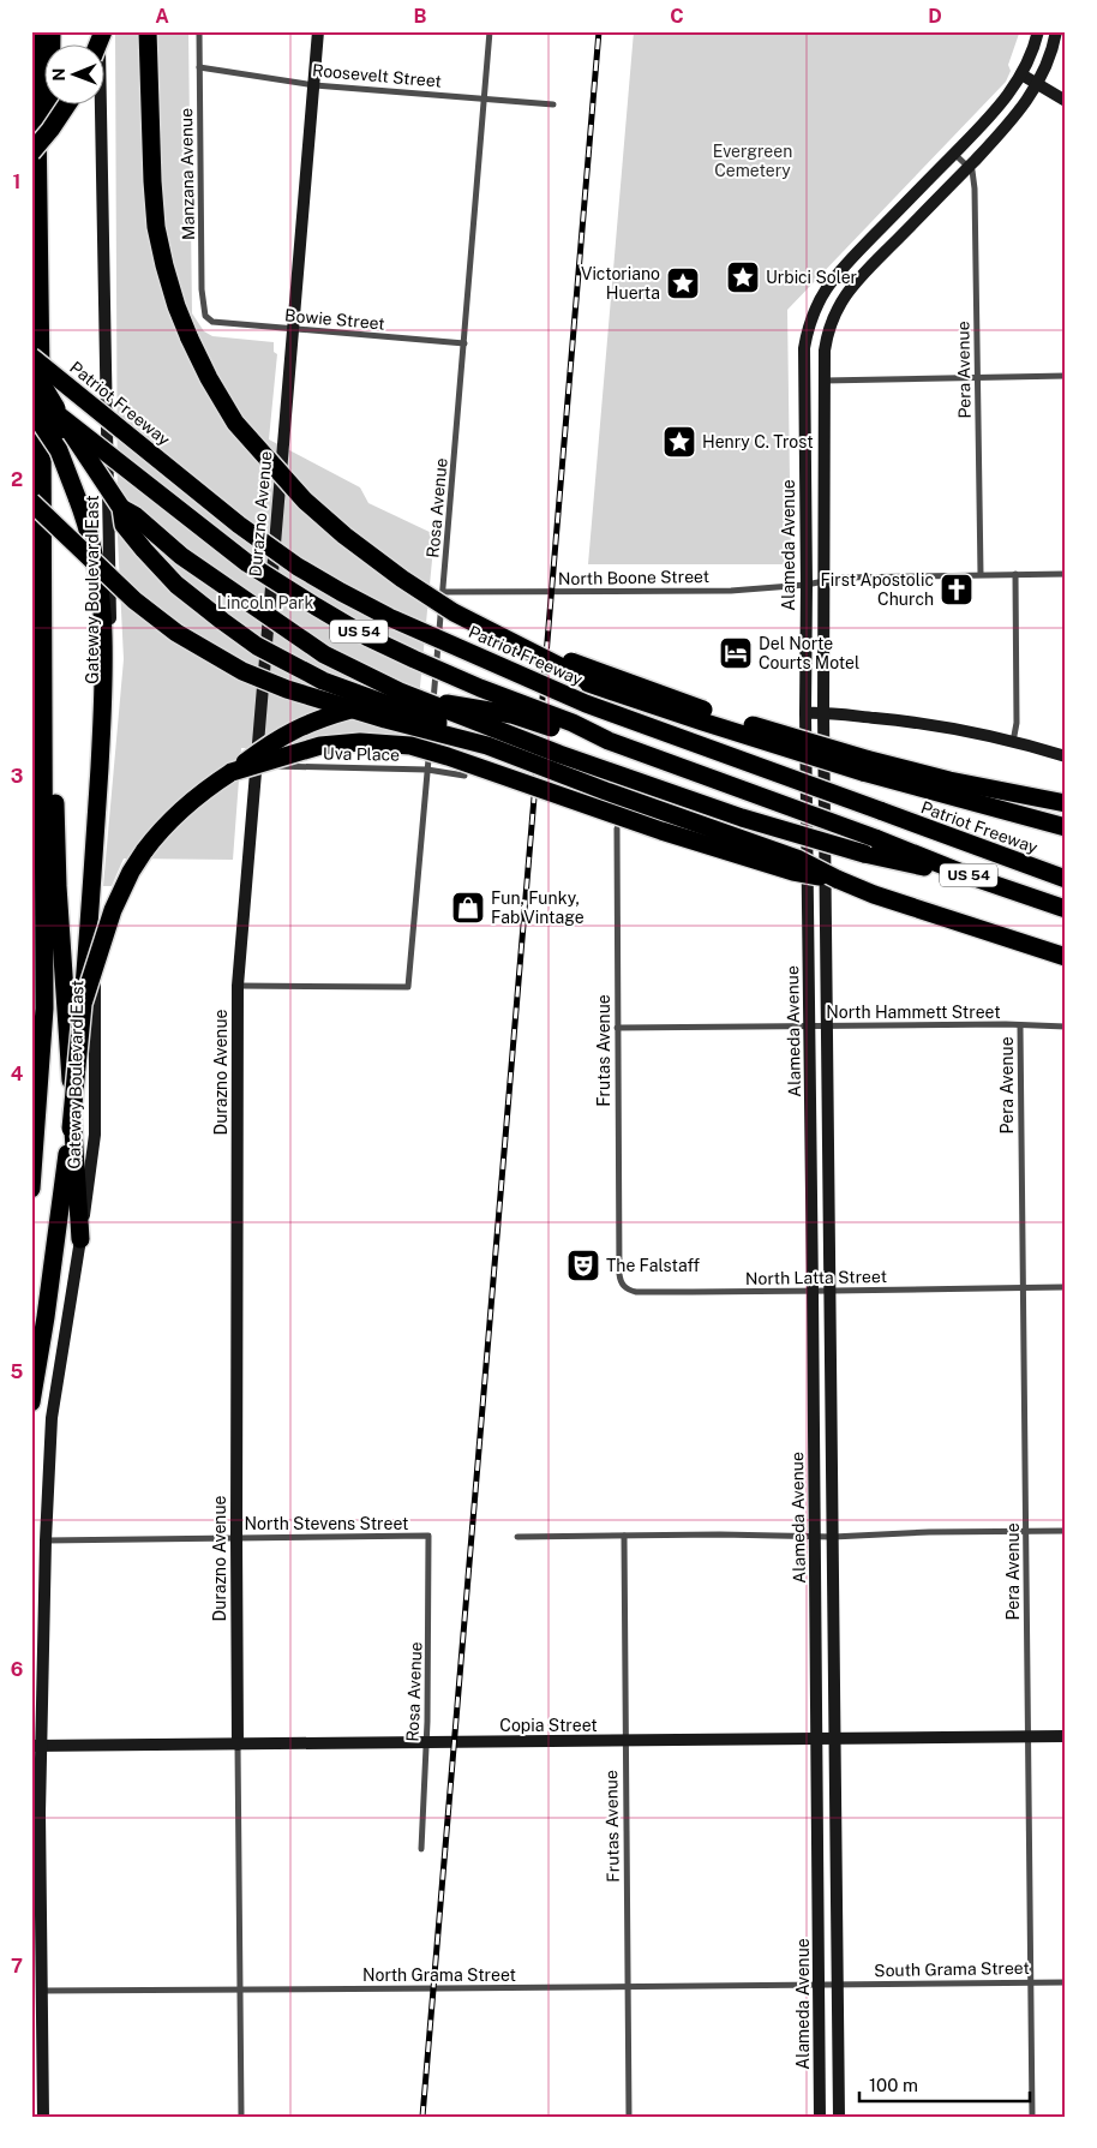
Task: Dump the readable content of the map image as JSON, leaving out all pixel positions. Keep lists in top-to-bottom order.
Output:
{
  "streets": {
    "highway": ["Patriot Freeway", "US 54"],
    "main road": [
      "Durazno Avenue",
      "Alameda Avenue",
      "Gateway Boulevard East",
      "Copia Street"
    ],
    "street": [
      "Roosevelt Street",
      "Manzana Avenue",
      "Bowie Street",
      "Pera Avenue",
      "Rosa Avenue",
      "North Boone Street",
      "Uva Place",
      "North Hammett Street",
      "Frutas Avenue",
      "North Latta Street",
      "North Stevens Street",
      "South Grama Street",
      "North Grama Street"
    ]
  },
  "crossings": [
    ["Roosevelt Street", "Manzana Avenue"],
    ["Roosevelt Street", "Rosa Avenue"],
    ["Roosevelt Street", "Durazno Avenue"],
    ["Manzana Avenue", "Bowie Street"],
    ["Bowie Street", "Rosa Avenue"],
    ["Bowie Street", "Durazno Avenue"],
    ["Pera Avenue", "Alameda Avenue"],
    ["Pera Avenue", "North Boone Street"],
    ["Pera Avenue", "North Hammett Street"],
    ["Pera Avenue", "North Latta Street"],
    ["Pera Avenue", "Copia Street"],
    ["Pera Avenue", "South Grama Street"],
    ["Rosa Avenue", "Durazno Avenue"],
    ["Rosa Avenue", "North Boone Street"],
    ["Rosa Avenue", "Uva Place"],
    ["Rosa Avenue", "North Stevens Street"],
    ["Rosa Avenue", "Copia Street"],
    ["Durazno Avenue", "Uva Place"],
    ["Durazno Avenue", "North Stevens Street"],
    ["Durazno Avenue", "Copia Street"],
    ["Durazno Avenue", "North Grama Street"],
    ["Alameda Avenue", "North Boone Street"],
    ["Alameda Avenue", "North Hammett Street"],
    ["Alameda Avenue", "North Latta Street"],
    ["Alameda Avenue", "Copia Street"],
    ["Alameda Avenue", "South Grama Street"],
    ["Alameda Avenue", "North Grama Street"],
    ["Gateway Boulevard East", "North Stevens Street"],
    ["Gateway Boulevard East", "Copia Street"],
    ["Gateway Boulevard East", "North Grama Street"],
    ["North Hammett Street", "Frutas Avenue"],
    ["Frutas Avenue", "North Latta Street"],
    ["Frutas Avenue", "Copia Street"],
    ["Frutas Avenue", "North Grama Street"],
    ["South Grama Street", "North Grama Street"]
  ],
  "parks": ["Evergreen Cemetery", "Lincoln Park"],
  "places": {
    "place": ["Urbici Soler", "Victoriano Huerta", "Henry C. Trost"],
    "church": ["First Apostolic Church"],
    "hotel": ["Del Norte Courts Motel"],
    "shop": ["Fun, Funky, Fab Vintage"],
    "theatre": ["The Falstaff"]
  },
  "scale_bar": "100 m",
  "north": "left",
  "grid": {
    "columns": [
      "A",
      "B",
      "C",
      "D"
    ],
    "rows": [
      "1",
      "2",
      "3",
      "4",
      "5",
      "6",
      "7"
    ]
  }
}
